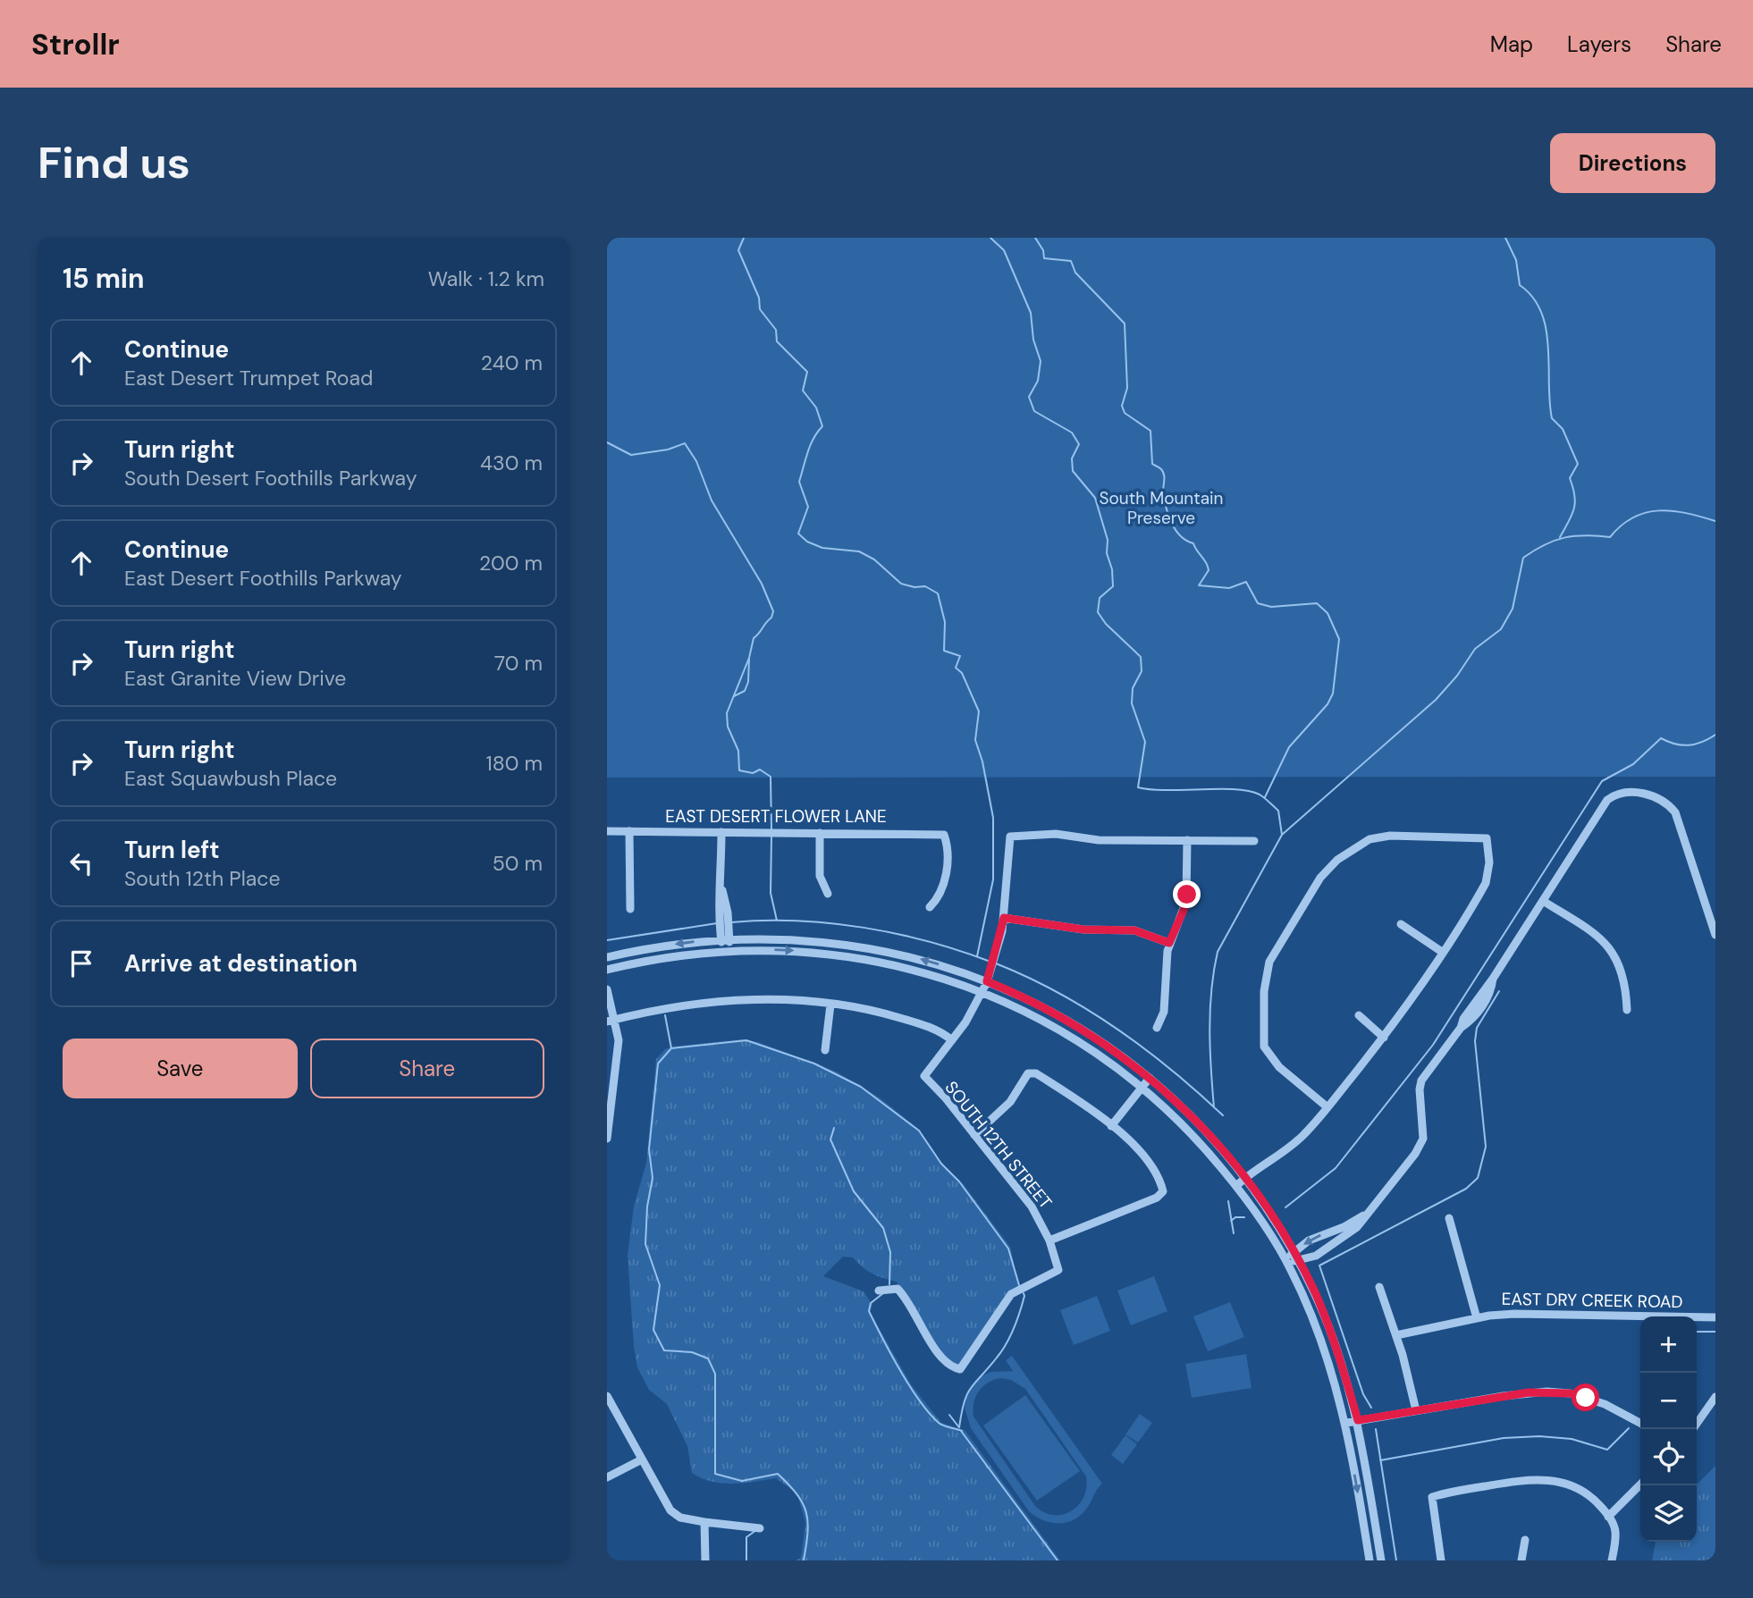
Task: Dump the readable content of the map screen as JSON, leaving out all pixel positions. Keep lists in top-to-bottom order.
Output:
{
  "streets": {
    "street": ["EAST DESERT FLOWER LANE", "SOUTH 12TH STREET", "EAST DRY CREEK ROAD"]
  },
  "parks": ["South Mountain Preserve"],
  "page": {
    "header": "Strollr",
    "nav": ["Map", "Layers", "Share"],
    "buttons": [
      "Directions",
      ["Save", "Share"]
    ],
    "title": "Find us",
    "heading": ["15 min", "Walk · 1.2 km"],
    "list": [
      ["Continue", "East Desert Trumpet Road", "240 m"],
      ["Turn right", "South Desert Foothills Parkway", "430 m"],
      ["Continue", "East Desert Foothills Parkway", "200 m"],
      ["Turn right", "East Granite View Drive", "70 m"],
      ["Turn right", "East Squawbush Place", "180 m"],
      ["Turn left", "South 12th Place", "50 m"],
      "Arrive at destination"
    ],
    "map_buttons": ["+", "−"]
  }
}
